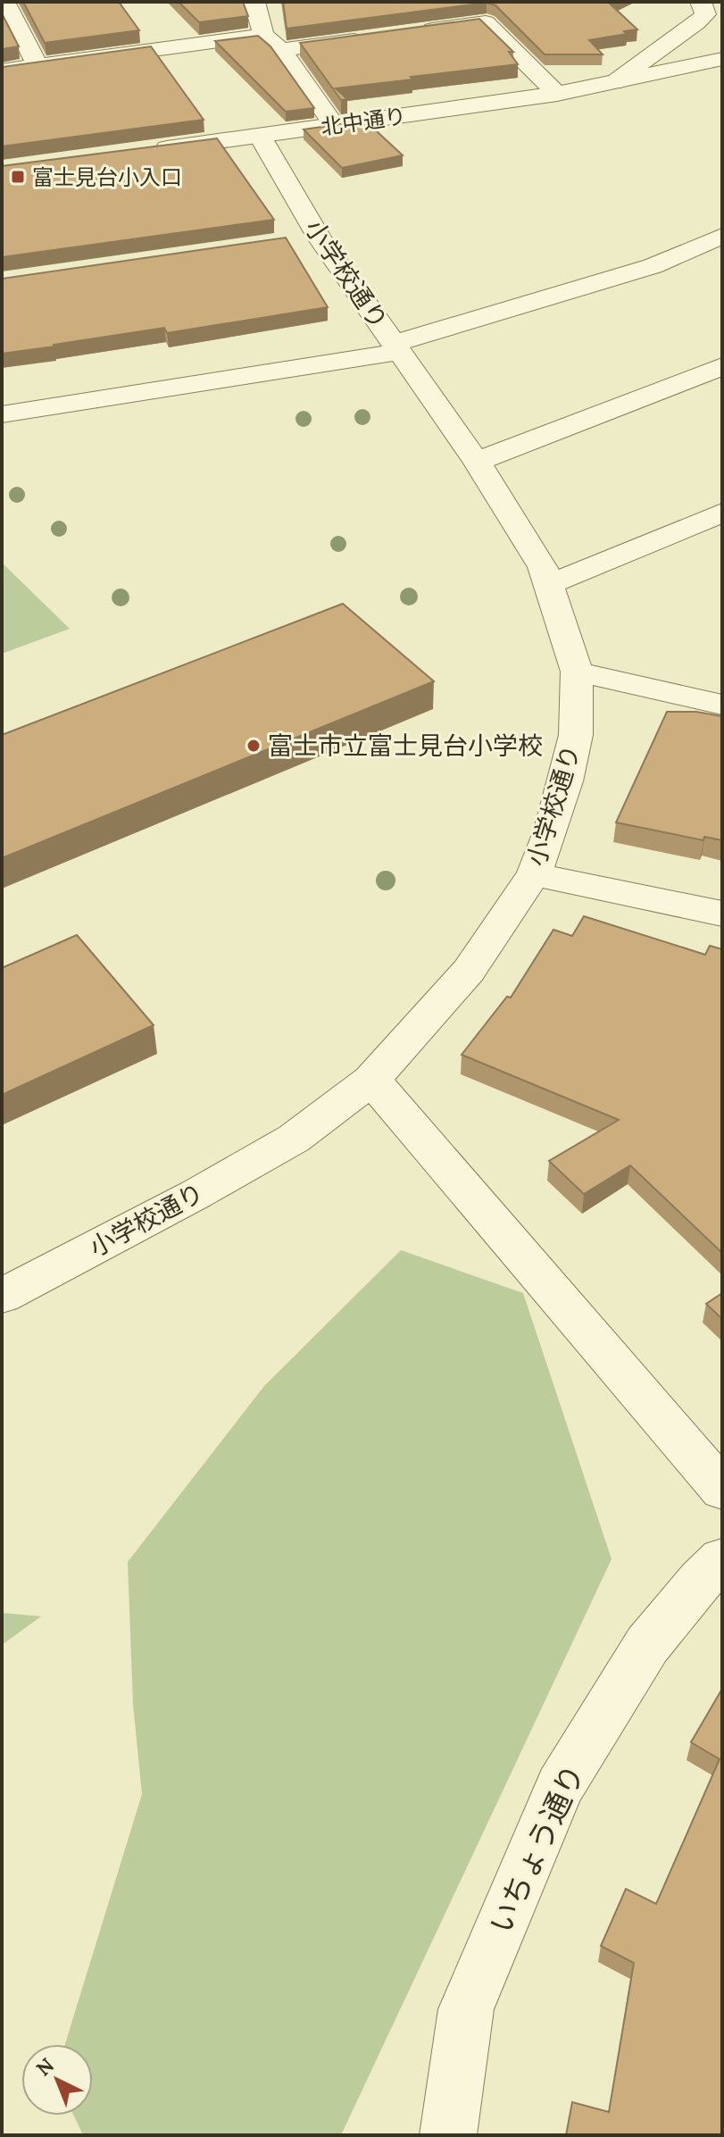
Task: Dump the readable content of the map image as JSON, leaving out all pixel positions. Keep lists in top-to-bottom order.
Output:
{
  "streets": {
    "street": ["北中通り", "小学校通り", "いちょう通り"]
  },
  "crossings": [
    ["北中通り", "小学校通り"]
  ],
  "places": {
    "transit": ["富士見台小入口"],
    "other": ["富士市立富士見台小学校"]
  },
  "north": "top left"
}
